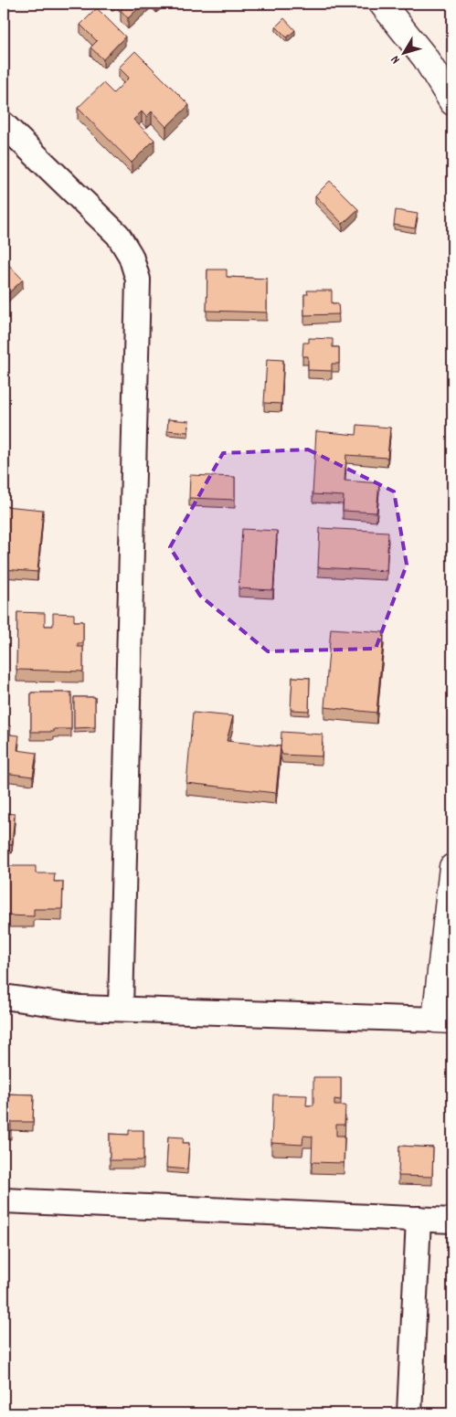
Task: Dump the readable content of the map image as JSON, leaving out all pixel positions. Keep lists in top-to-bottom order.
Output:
{
  "north": "bottom left"
}
